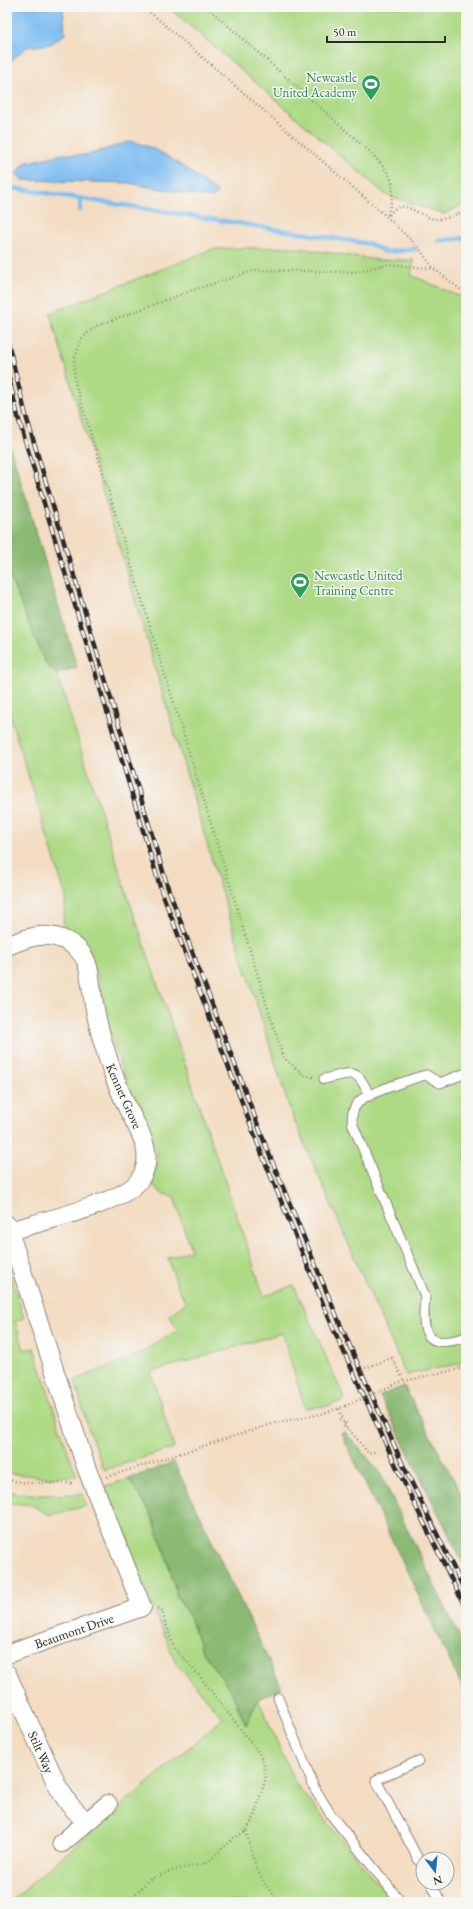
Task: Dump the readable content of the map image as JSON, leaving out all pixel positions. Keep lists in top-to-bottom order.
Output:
{
  "streets": {
    "street": ["Kennet Grove", "Beaumont Drive", "Stilt Way"]
  },
  "places": {
    "sports": ["Newcastle United Academy", "Newcastle United Training Centre"]
  },
  "scale_bar": "50 m",
  "north": "bottom"
}
